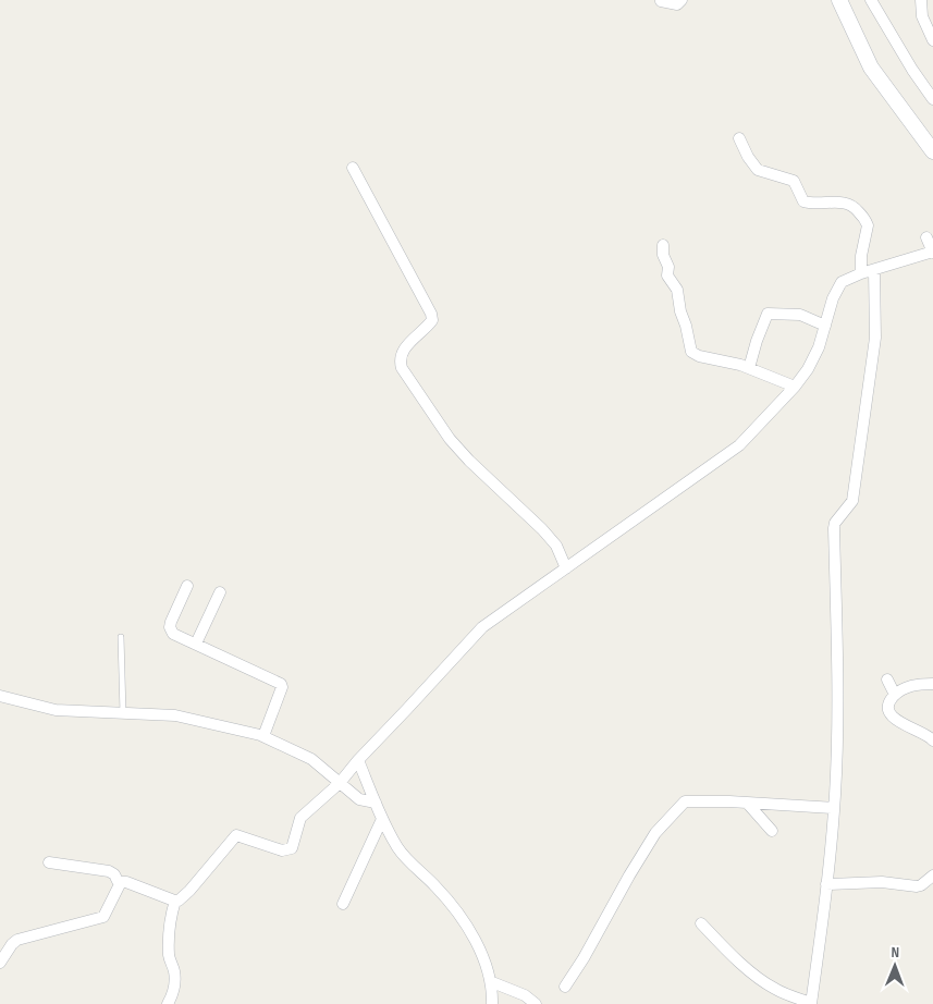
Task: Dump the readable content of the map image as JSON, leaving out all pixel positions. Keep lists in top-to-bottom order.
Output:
{
  "north": "top"
}
